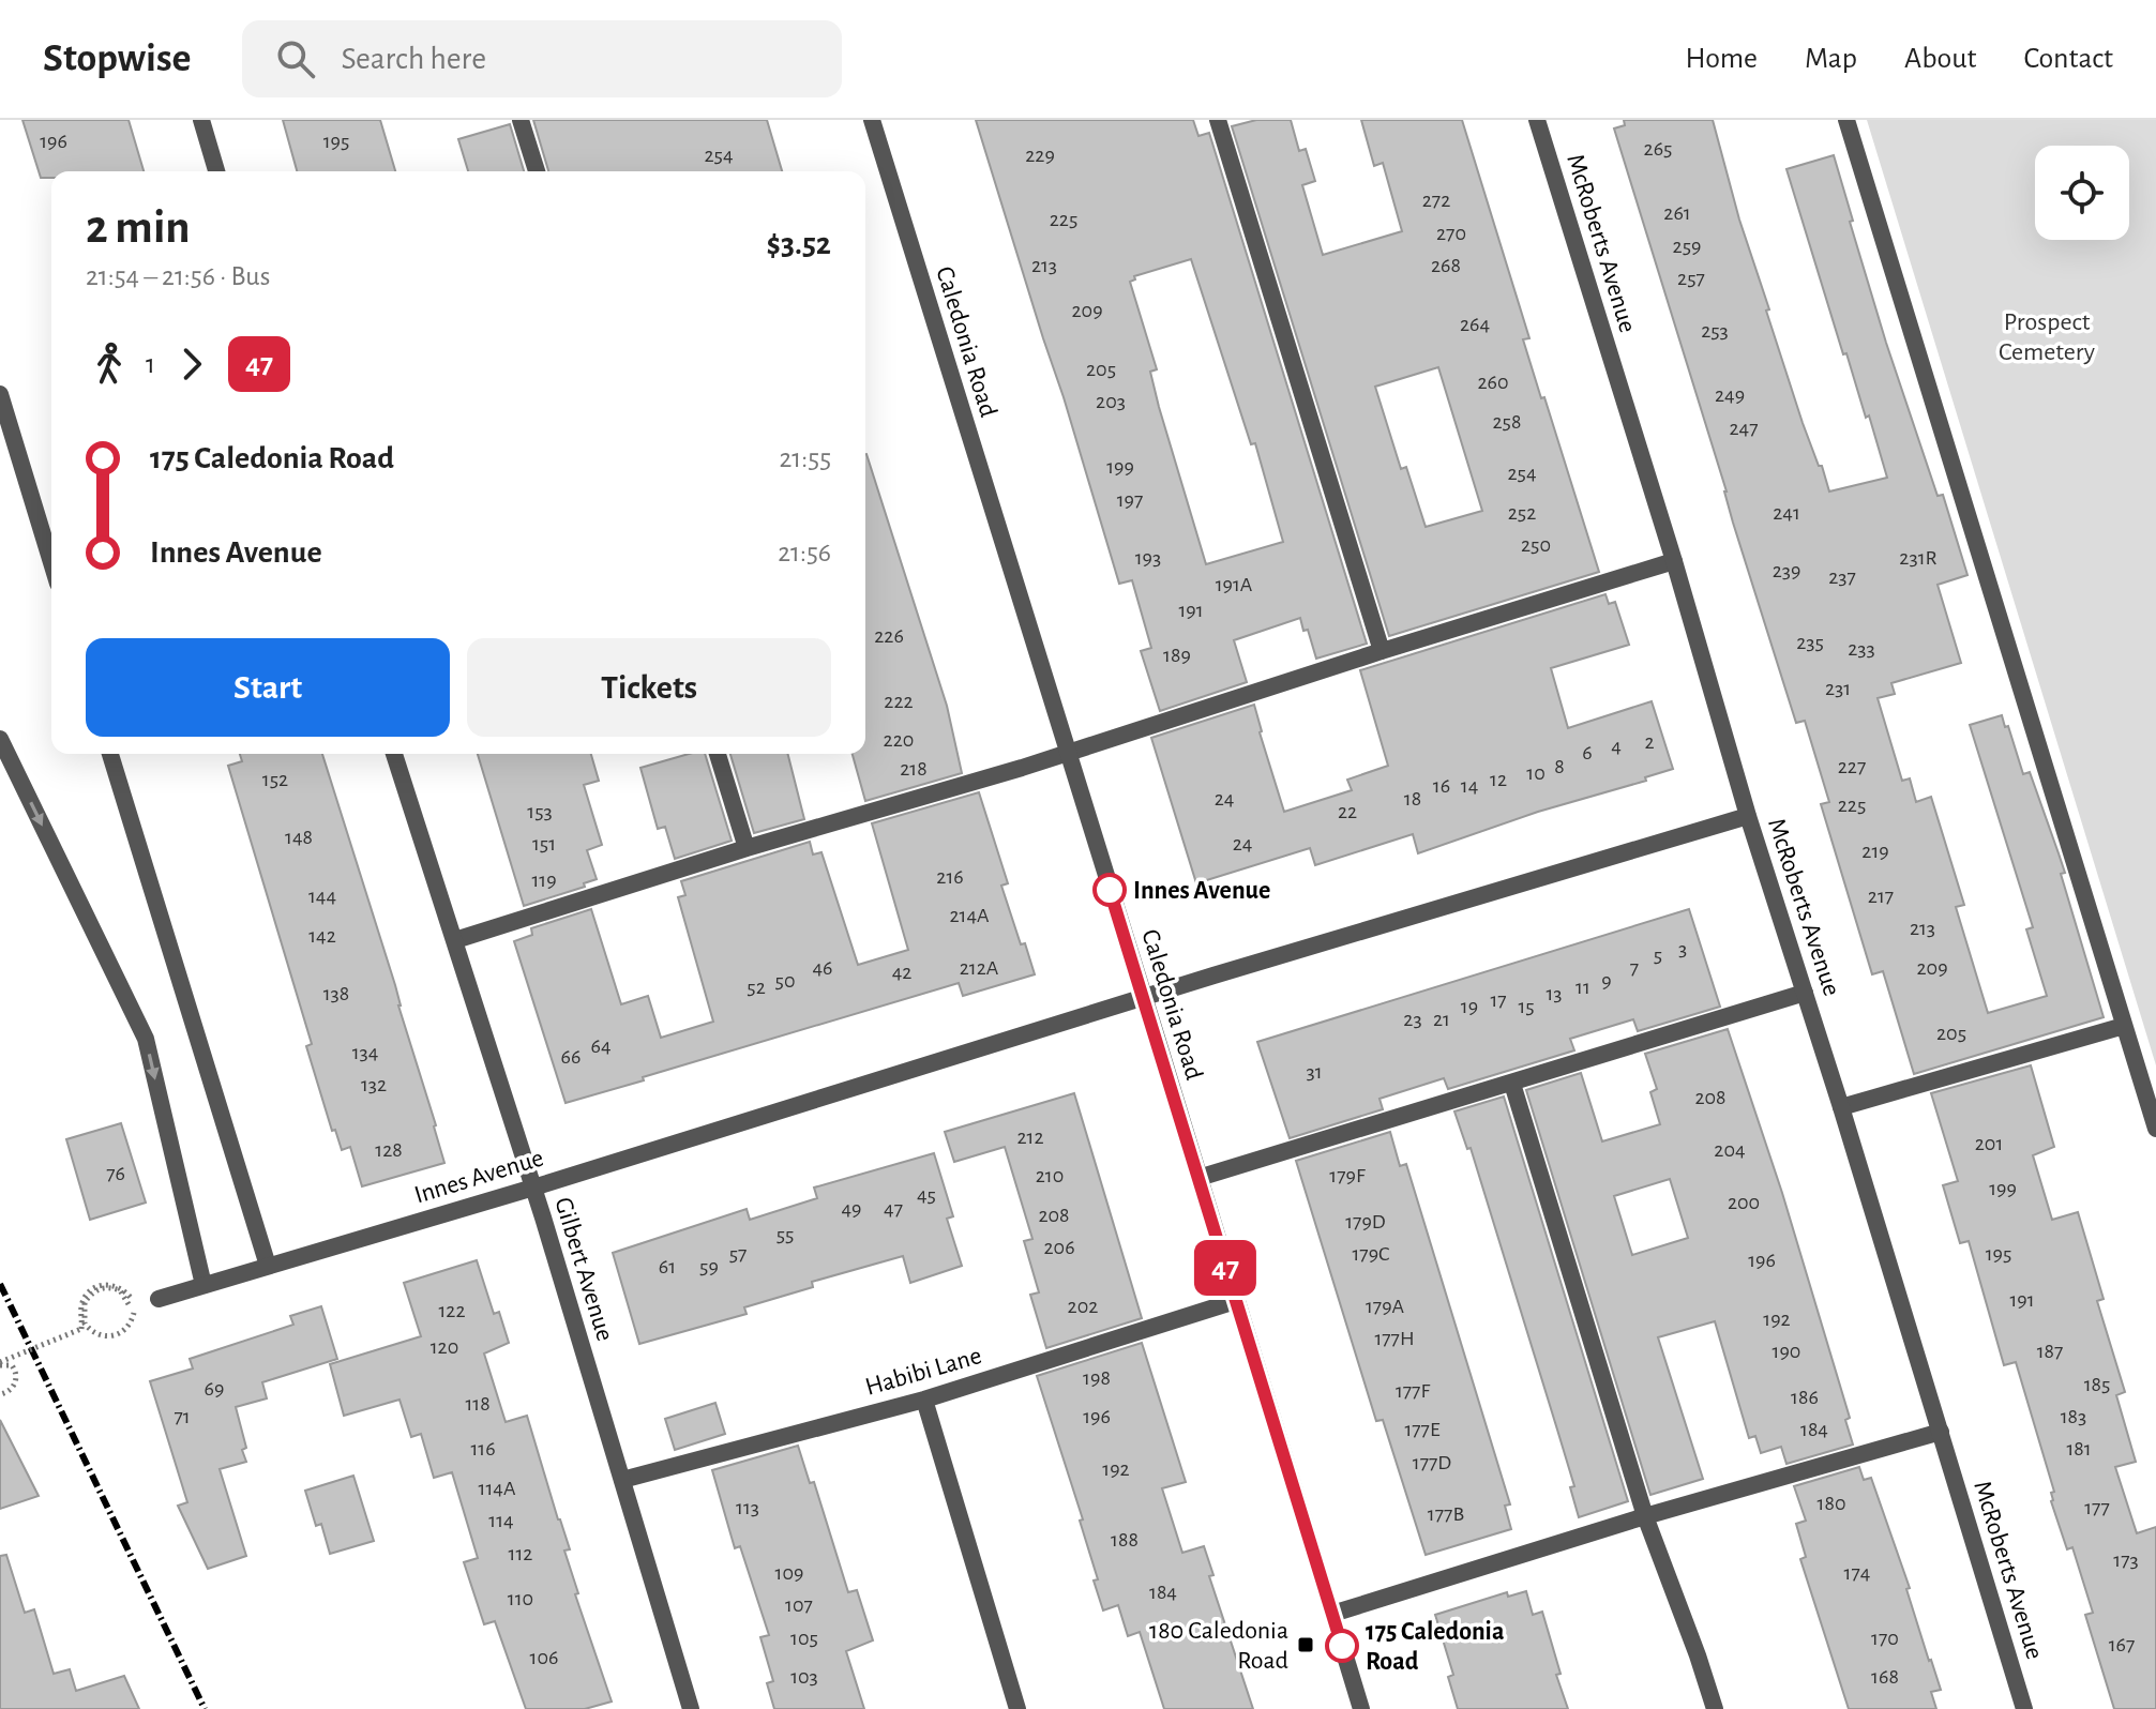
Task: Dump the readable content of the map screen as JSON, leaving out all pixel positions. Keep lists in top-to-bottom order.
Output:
{
  "streets": {
    "street": [
      "McRoberts Avenue",
      "Caledonia Road",
      "Innes Avenue",
      "Gilbert Avenue",
      "Habibi Lane"
    ]
  },
  "crossings": [
    ["McRoberts Avenue", "Innes Avenue"],
    ["Caledonia Road", "Innes Avenue"],
    ["Caledonia Road", "Habibi Lane"],
    ["Innes Avenue", "Gilbert Avenue"],
    ["Gilbert Avenue", "Habibi Lane"]
  ],
  "parks": ["Prospect Cemetery"],
  "places": {
    "other": ["Innes Avenue", "175 Caledonia Road"],
    "transit": ["180 Caledonia Road"]
  },
  "lines": ["bus line 47"],
  "house_numbers": [
    "196",
    "195",
    "265",
    "254",
    "229",
    "272",
    "261",
    "225",
    "270",
    "259",
    "213",
    "268",
    "257",
    "209",
    "264",
    "253",
    "205",
    "260",
    "249",
    "203",
    "258",
    "247",
    "199",
    "254",
    "197",
    "252",
    "241",
    "250",
    "193",
    "231R",
    "239",
    "237",
    "191A",
    "191",
    "226",
    "235",
    "233",
    "189",
    "231",
    "222",
    "220",
    "2",
    "4",
    "6",
    "8",
    "227",
    "218",
    "10",
    "152",
    "12",
    "16",
    "14",
    "24",
    "18",
    "225",
    "153",
    "22",
    "148",
    "151",
    "24",
    "219",
    "216",
    "119",
    "144",
    "217",
    "214A",
    "213",
    "142",
    "3",
    "5",
    "46",
    "212A",
    "7",
    "209",
    "42",
    "50",
    "9",
    "52",
    "11",
    "138",
    "13",
    "17",
    "19",
    "15",
    "23",
    "21",
    "205",
    "64",
    "134",
    "66",
    "31",
    "132",
    "208",
    "212",
    "201",
    "128",
    "204",
    "76",
    "210",
    "179F",
    "199",
    "45",
    "200",
    "49",
    "47",
    "208",
    "179D",
    "55",
    "206",
    "57",
    "179C",
    "195",
    "196",
    "61",
    "59",
    "191",
    "202",
    "179A",
    "122",
    "192",
    "177H",
    "120",
    "190",
    "187",
    "198",
    "185",
    "69",
    "177F",
    "186",
    "118",
    "71",
    "196",
    "183",
    "177E",
    "184",
    "116",
    "181",
    "177D",
    "192",
    "114A",
    "180",
    "113",
    "177",
    "177B",
    "114",
    "188",
    "112",
    "173",
    "109",
    "174",
    "184",
    "110",
    "107",
    "105",
    "170",
    "167",
    "106",
    "103",
    "168"
  ],
  "page": {
    "header": "Stopwise",
    "search": "Search here",
    "nav": [
      "Home",
      "Map",
      "About",
      "Contact"
    ],
    "on_map": "47",
    "heading": ["2 min", "21:54 – 21:56 · Bus", "$3.52"],
    "legs": ["1", "47"],
    "list": [
      {
        "name": "175 Caledonia Road",
        "value": "21:55"
      },
      {
        "name": "Innes Avenue",
        "value": "21:56"
      }
    ],
    "buttons": ["Start", "Tickets"]
  }
}
